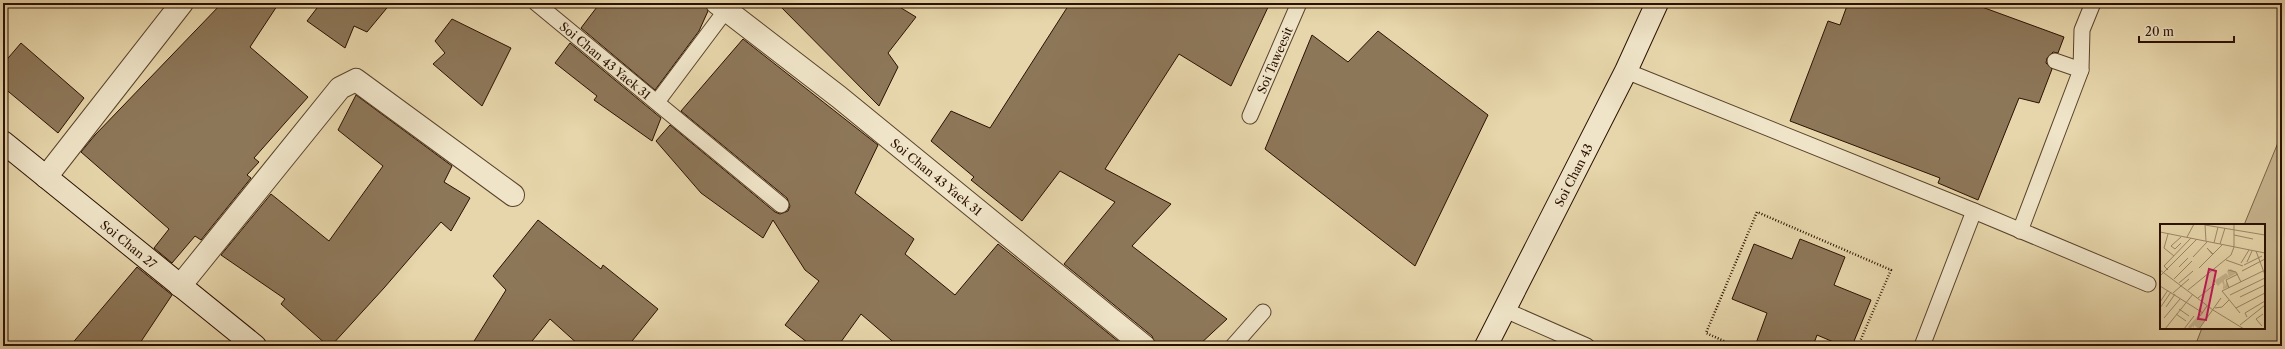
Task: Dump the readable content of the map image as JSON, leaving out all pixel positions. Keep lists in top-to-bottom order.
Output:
{
  "streets": {
    "street": ["Soi Chan 43 Yaek 31", "Soi Chan 43", "Soi Chan 27"],
    "lane": ["Soi Taweesit"]
  },
  "scale_bar": "20 m"
}
